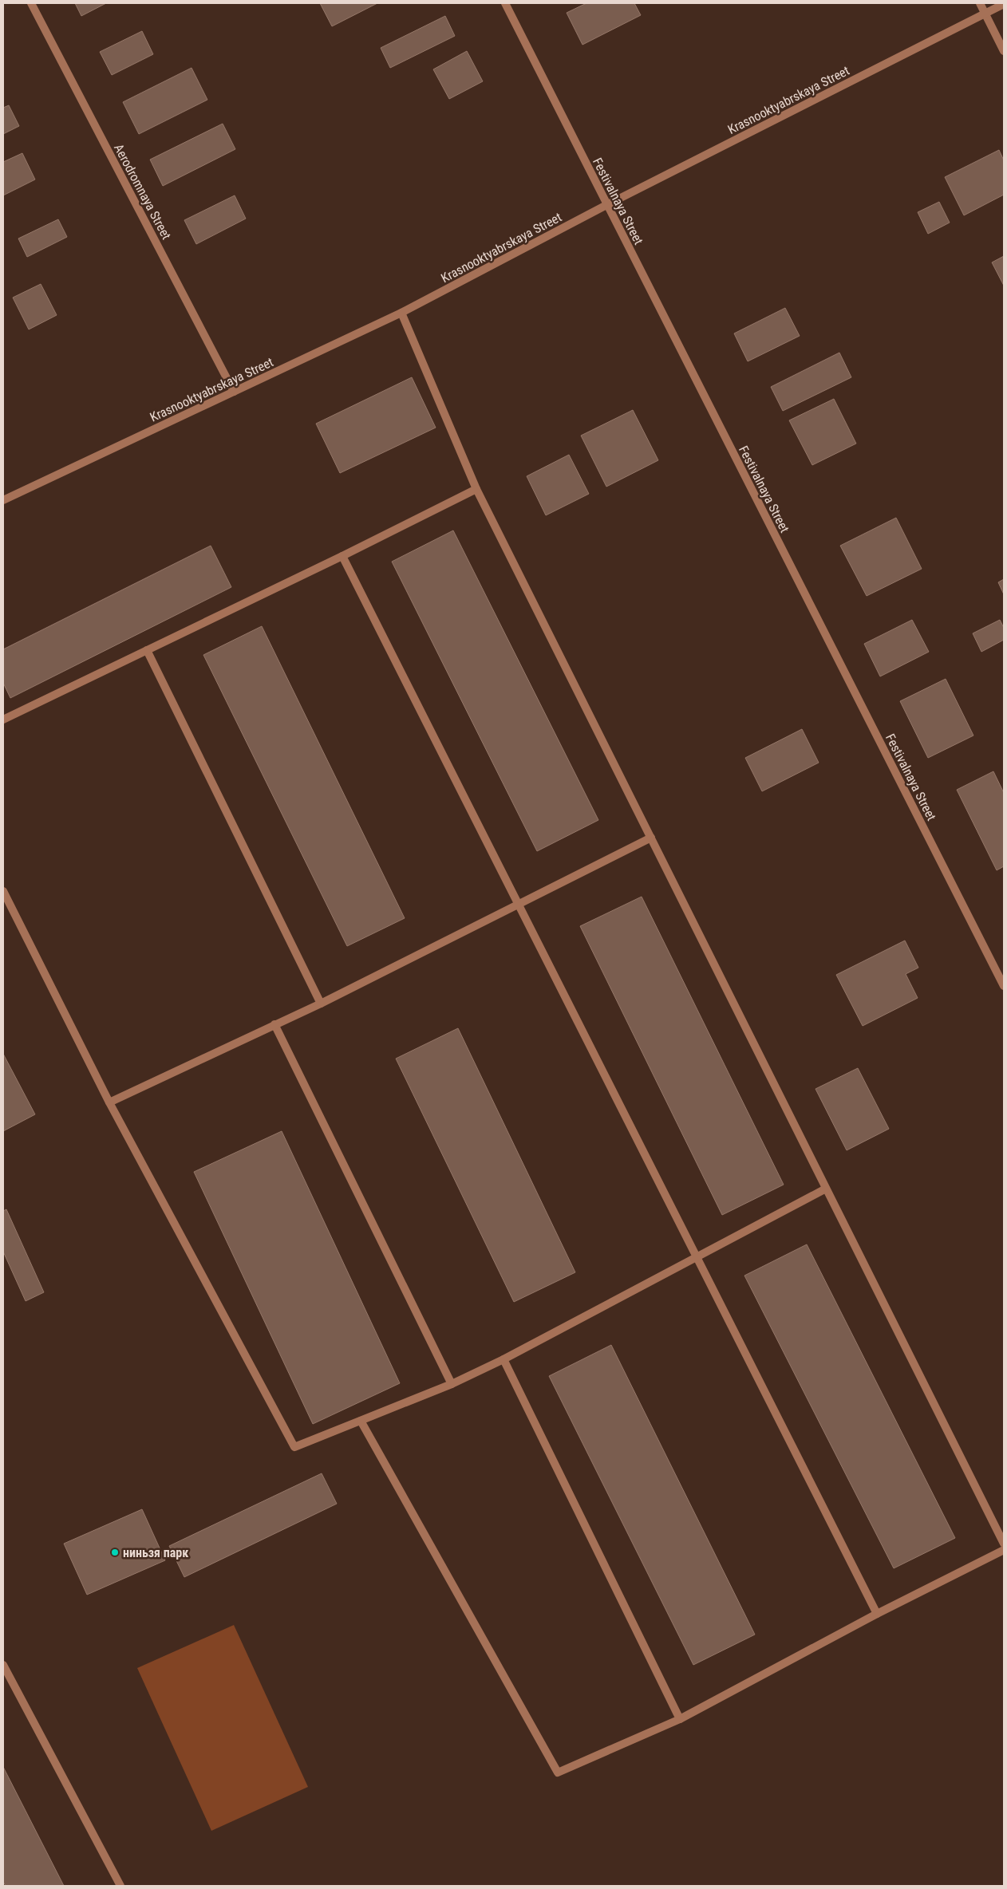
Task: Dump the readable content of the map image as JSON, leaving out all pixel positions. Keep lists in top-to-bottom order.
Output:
{
  "streets": {
    "street": ["Krasnooktyabrskaya Street", "Aerodromnaya Street", "Festivalnaya Street"]
  },
  "crossings": [
    ["Krasnooktyabrskaya Street", "Aerodromnaya Street"],
    ["Krasnooktyabrskaya Street", "Festivalnaya Street"]
  ],
  "places": ["ниньзя парк"]
}
